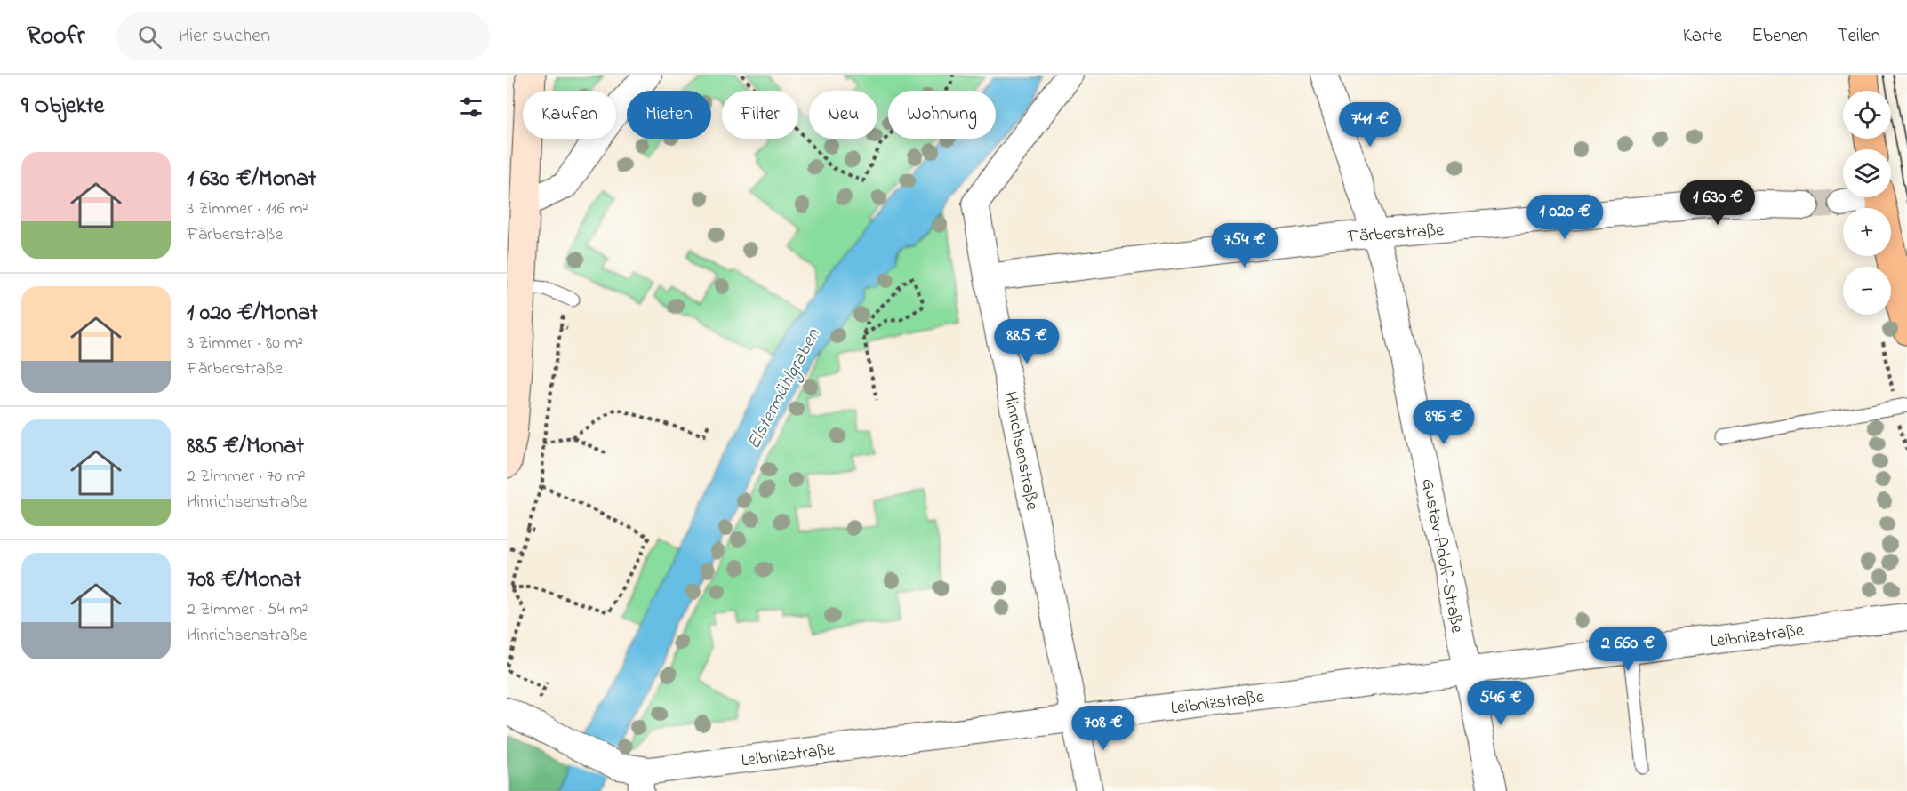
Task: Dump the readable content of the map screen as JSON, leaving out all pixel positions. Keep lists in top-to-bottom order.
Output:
{
  "streets": {
    "street": [
      "Färberstraße",
      "Hinrichsenstraße",
      "Gustav-Adolf-Straße",
      "Leibnizstraße"
    ]
  },
  "crossings": [
    ["Färberstraße", "Hinrichsenstraße"],
    ["Färberstraße", "Gustav-Adolf-Straße"],
    ["Hinrichsenstraße", "Leibnizstraße"],
    ["Gustav-Adolf-Straße", "Leibnizstraße"]
  ],
  "water": ["Elstermühlgraben"],
  "page": {
    "header": "Roofr",
    "search": "Hier suchen",
    "nav": ["Karte", "Ebenen", "Teilen"],
    "heading": "9 Objekte",
    "map_buttons": ["+", "−"],
    "chip": [
      "Kaufen",
      "Mieten",
      "Filter",
      "Neu",
      "Wohnung"
    ],
    "price": [
      "741 €",
      "1 630 €",
      "1 020 €",
      "754 €",
      "885 €",
      "896 €",
      "2 660 €",
      "546 €",
      "708 €"
    ],
    "list": [
      {
        "name": "1 630 €/Monat",
        "note": "3 Zimmer · 116 m² · Färberstraße"
      },
      {
        "name": "1 020 €/Monat",
        "note": "3 Zimmer · 80 m² · Färberstraße"
      },
      {
        "name": "885 €/Monat",
        "note": "2 Zimmer · 70 m² · Hinrichsenstraße"
      },
      {
        "name": "708 €/Monat",
        "note": "2 Zimmer · 54 m² · Hinrichsenstraße"
      }
    ]
  }
}
